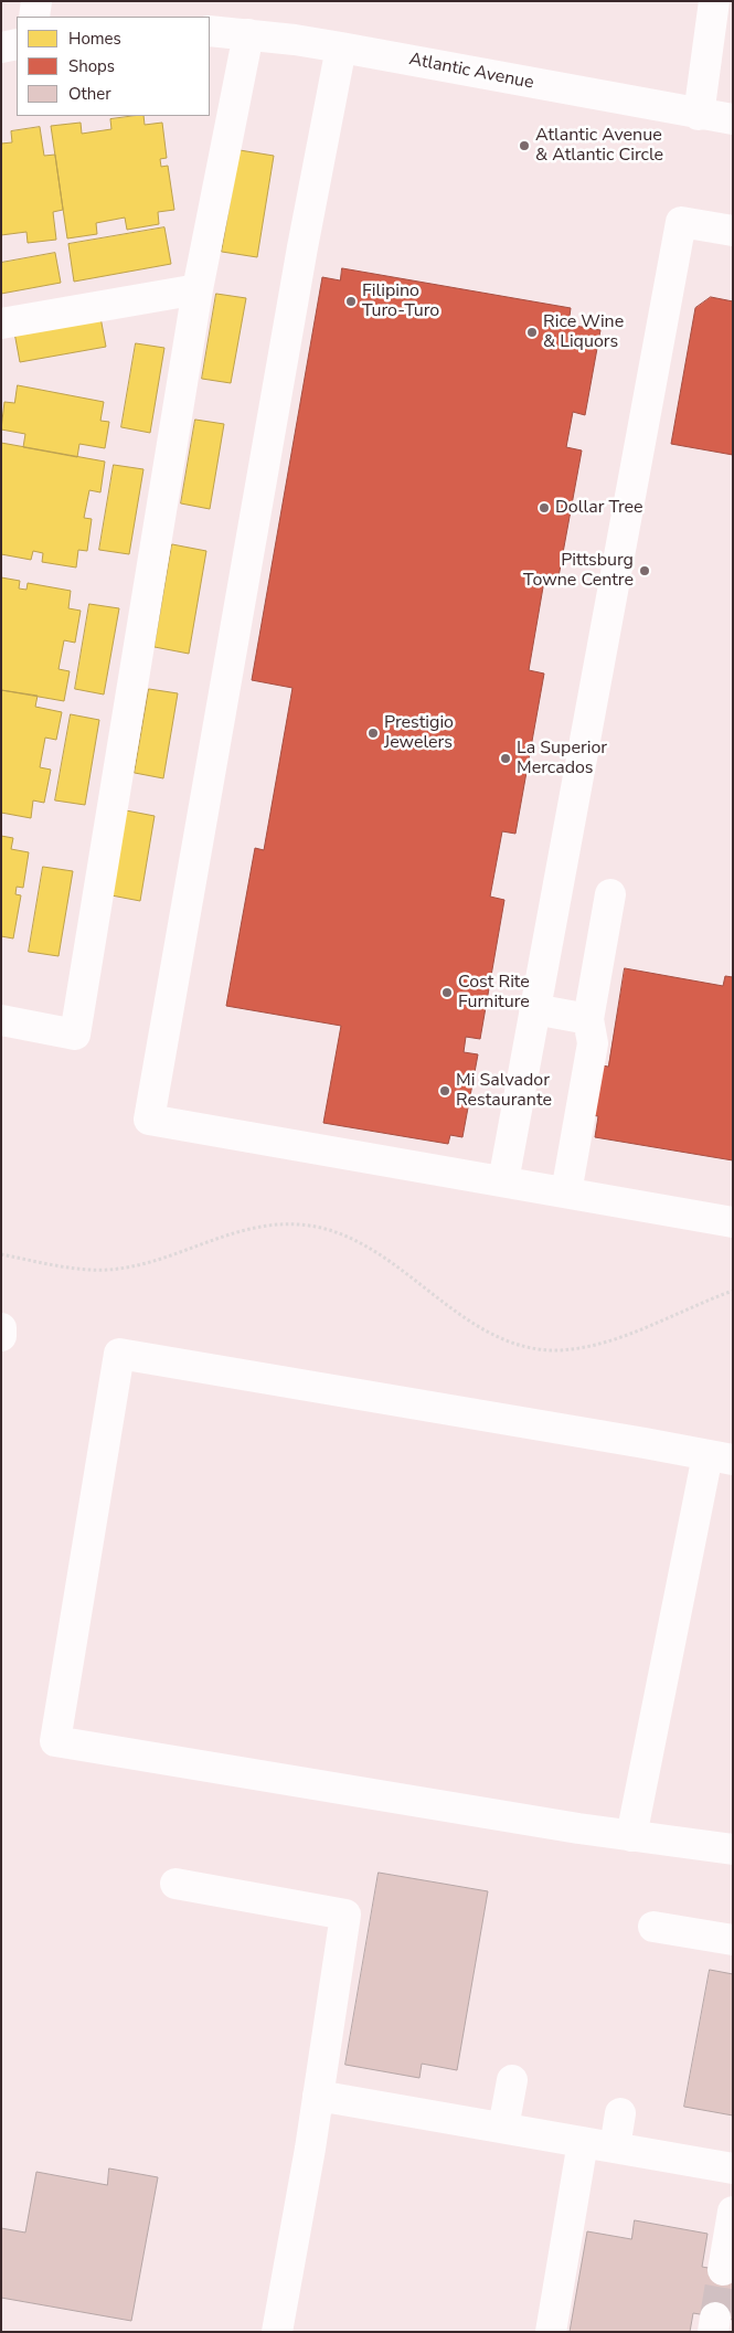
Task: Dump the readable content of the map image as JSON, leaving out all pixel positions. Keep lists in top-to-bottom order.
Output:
{
  "streets": {
    "street": ["Atlantic Avenue"]
  },
  "places": [
    "Atlantic Avenue & Atlantic Circle",
    "Filipino Turo-Turo",
    "Rice Wine & Liquors",
    "Dollar Tree",
    "Pittsburg Towne Centre",
    "Prestigio Jewelers",
    "La Superior Mercados",
    "Cost Rite Furniture",
    "Mi Salvador Restaurante"
  ],
  "legend": ["Homes", "Shops", "Other"]
}
